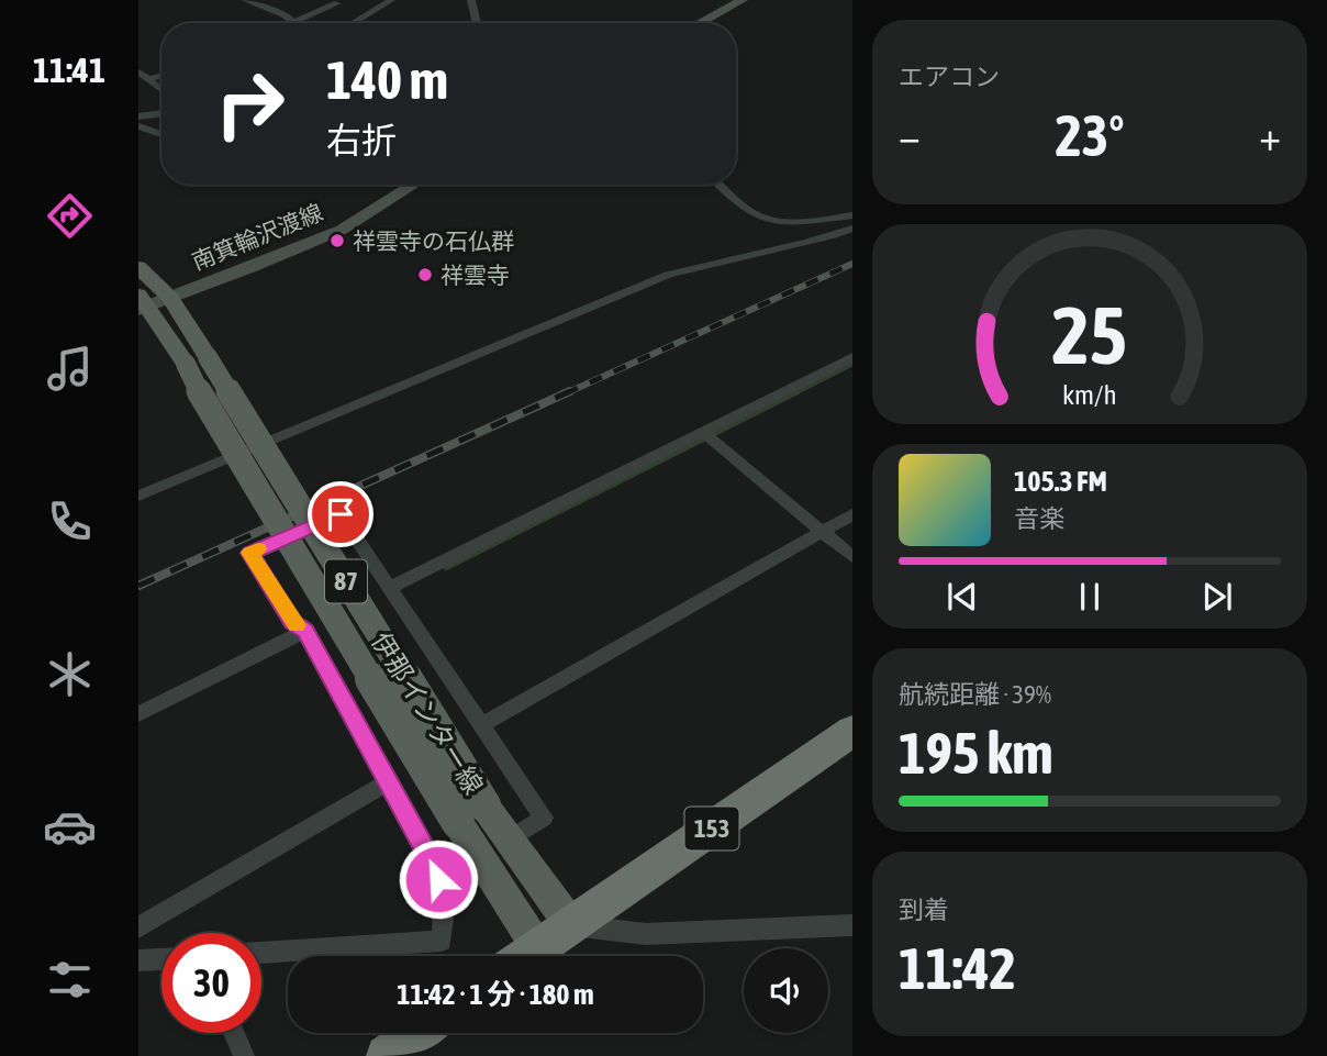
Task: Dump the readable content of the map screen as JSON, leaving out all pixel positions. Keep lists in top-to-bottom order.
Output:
{
  "streets": {
    "highway": ["153"],
    "main road": ["南箕輪沢渡線", "87", "伊那インター線"]
  },
  "crossings": [
    ["南箕輪沢渡線", "伊那インター線"],
    ["伊那インター線", "153"]
  ],
  "places": ["祥雲寺の石仏群", "祥雲寺"],
  "page": {
    "tabs": "11:41",
    "tile": [
      "エアコン",
      ["航続距離 · 39%", "195 km"],
      ["到着", "11:42"]
    ],
    "turn": ["140 m", "右折"],
    "heat": ["−", "23°", "+"],
    "song": ["105.3 FM", "音楽"],
    "limit": "30",
    "trip": "11:42 · 1 分 · 180 m",
    "gauge": ["25", "km/h"]
  }
}
